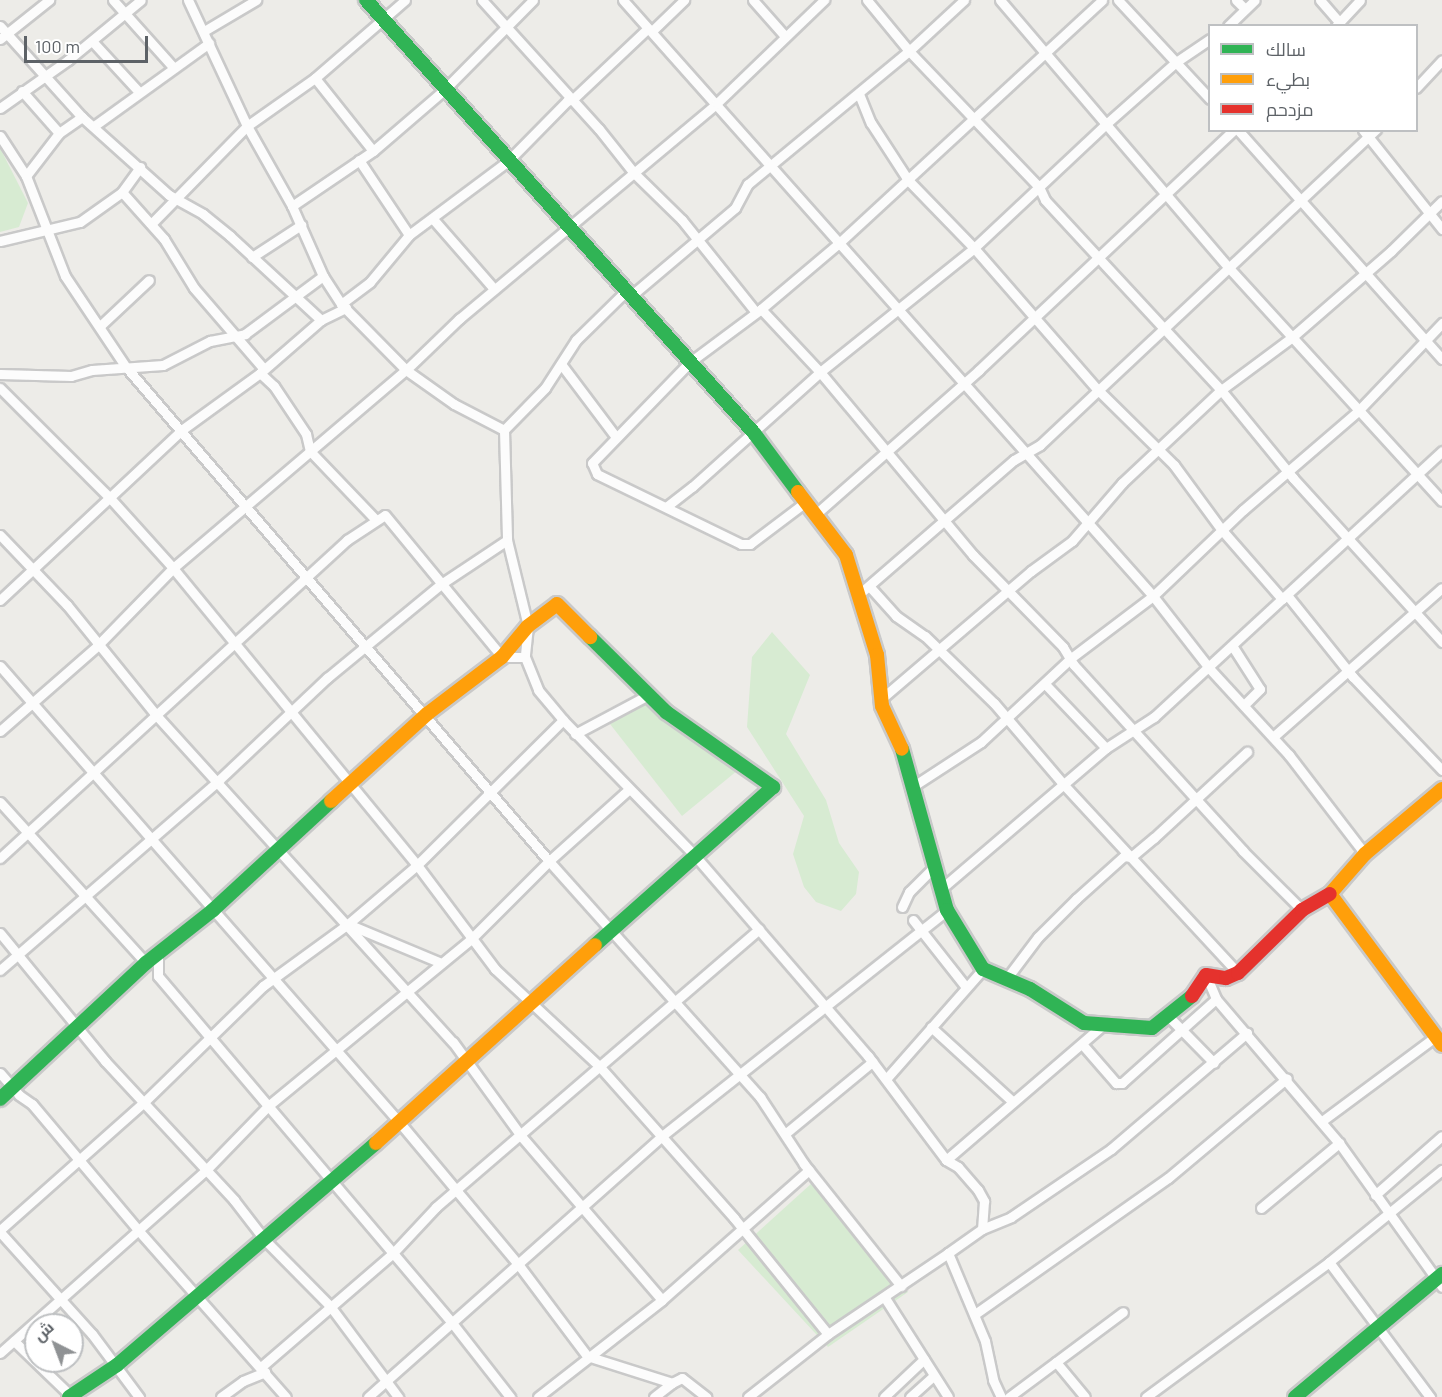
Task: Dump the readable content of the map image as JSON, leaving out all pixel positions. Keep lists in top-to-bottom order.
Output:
{
  "legend": ["سالك", "بطيء", "مزدحم"],
  "scale_bar": "100 m",
  "north": "top left"
}
